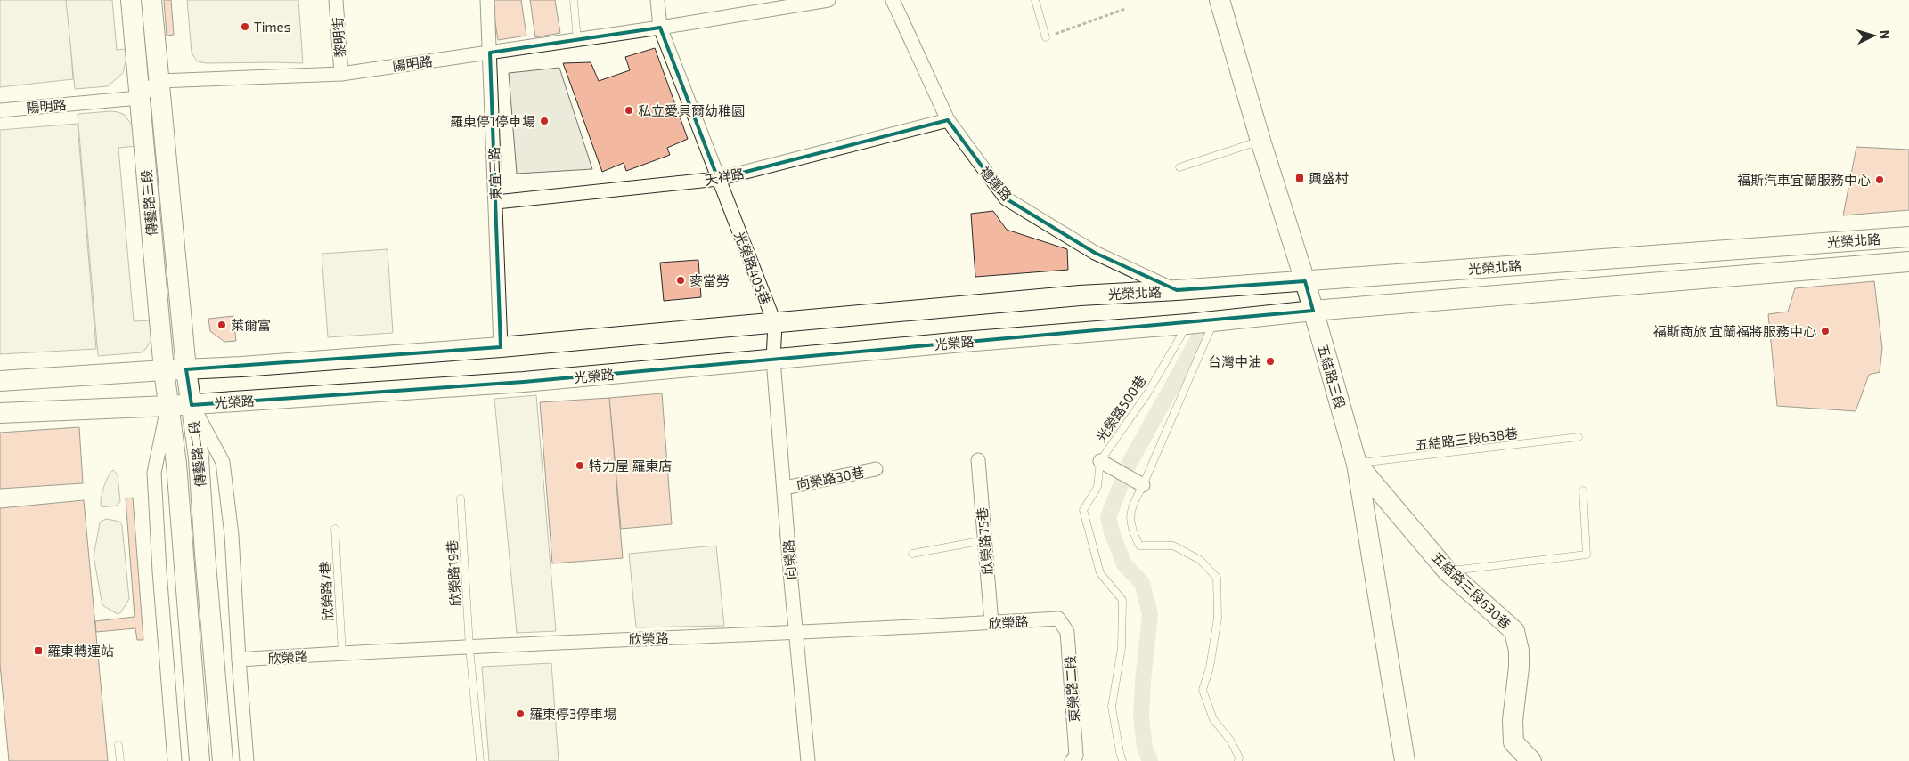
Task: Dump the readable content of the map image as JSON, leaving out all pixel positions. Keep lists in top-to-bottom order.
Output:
{
  "streets": {
    "street": [
      "黎明街",
      "陽明路",
      "東宜三路",
      "天祥路",
      "禮運路",
      "傳藝路三段",
      "光榮北路",
      "光榮路405巷",
      "光榮路",
      "五結路三段",
      "傳藝路二段",
      "向榮路30巷",
      "欣榮路75巷",
      "向榮路",
      "五結路三段630巷",
      "欣榮路",
      "東榮路二段"
    ],
    "lane": [
      "光榮路500巷",
      "五結路三段638巷",
      "欣榮路19巷",
      "欣榮路7巷"
    ]
  },
  "crossings": [
    ["黎明街", "陽明路"],
    ["陽明路", "東宜三路"],
    ["陽明路", "傳藝路三段"],
    ["陽明路", "光榮路405巷"],
    ["東宜三路", "天祥路"],
    ["天祥路", "禮運路"],
    ["天祥路", "光榮路405巷"],
    ["禮運路", "光榮北路"],
    ["傳藝路三段", "光榮路"],
    ["傳藝路三段", "傳藝路二段"],
    ["光榮北路", "光榮路405巷"],
    ["光榮北路", "光榮路"],
    ["光榮北路", "五結路三段"],
    ["光榮北路", "光榮路500巷"],
    ["光榮路405巷", "光榮路"],
    ["光榮路405巷", "向榮路"],
    ["光榮路", "光榮路500巷"],
    ["光榮路", "傳藝路二段"],
    ["光榮路", "向榮路"],
    ["五結路三段", "五結路三段638巷"],
    ["五結路三段", "五結路三段630巷"],
    ["五結路三段638巷", "五結路三段630巷"],
    ["傳藝路二段", "欣榮路"],
    ["向榮路30巷", "向榮路"],
    ["欣榮路75巷", "欣榮路"],
    ["向榮路", "欣榮路"],
    ["欣榮路19巷", "欣榮路"],
    ["欣榮路7巷", "欣榮路"],
    ["欣榮路", "東榮路二段"]
  ],
  "places": {
    "other": [
      "Times",
      "私立愛貝爾幼稚園",
      "羅東停1停車場",
      "福斯汽車宜蘭服務中心",
      "麥當勞",
      "萊爾富",
      "福斯商旅 宜蘭福將服務中心",
      "台灣中油",
      "特力屋 羅東店",
      "羅東停3停車場"
    ],
    "transit": ["興盛村", "羅東轉運站"]
  },
  "north": "right"
}
